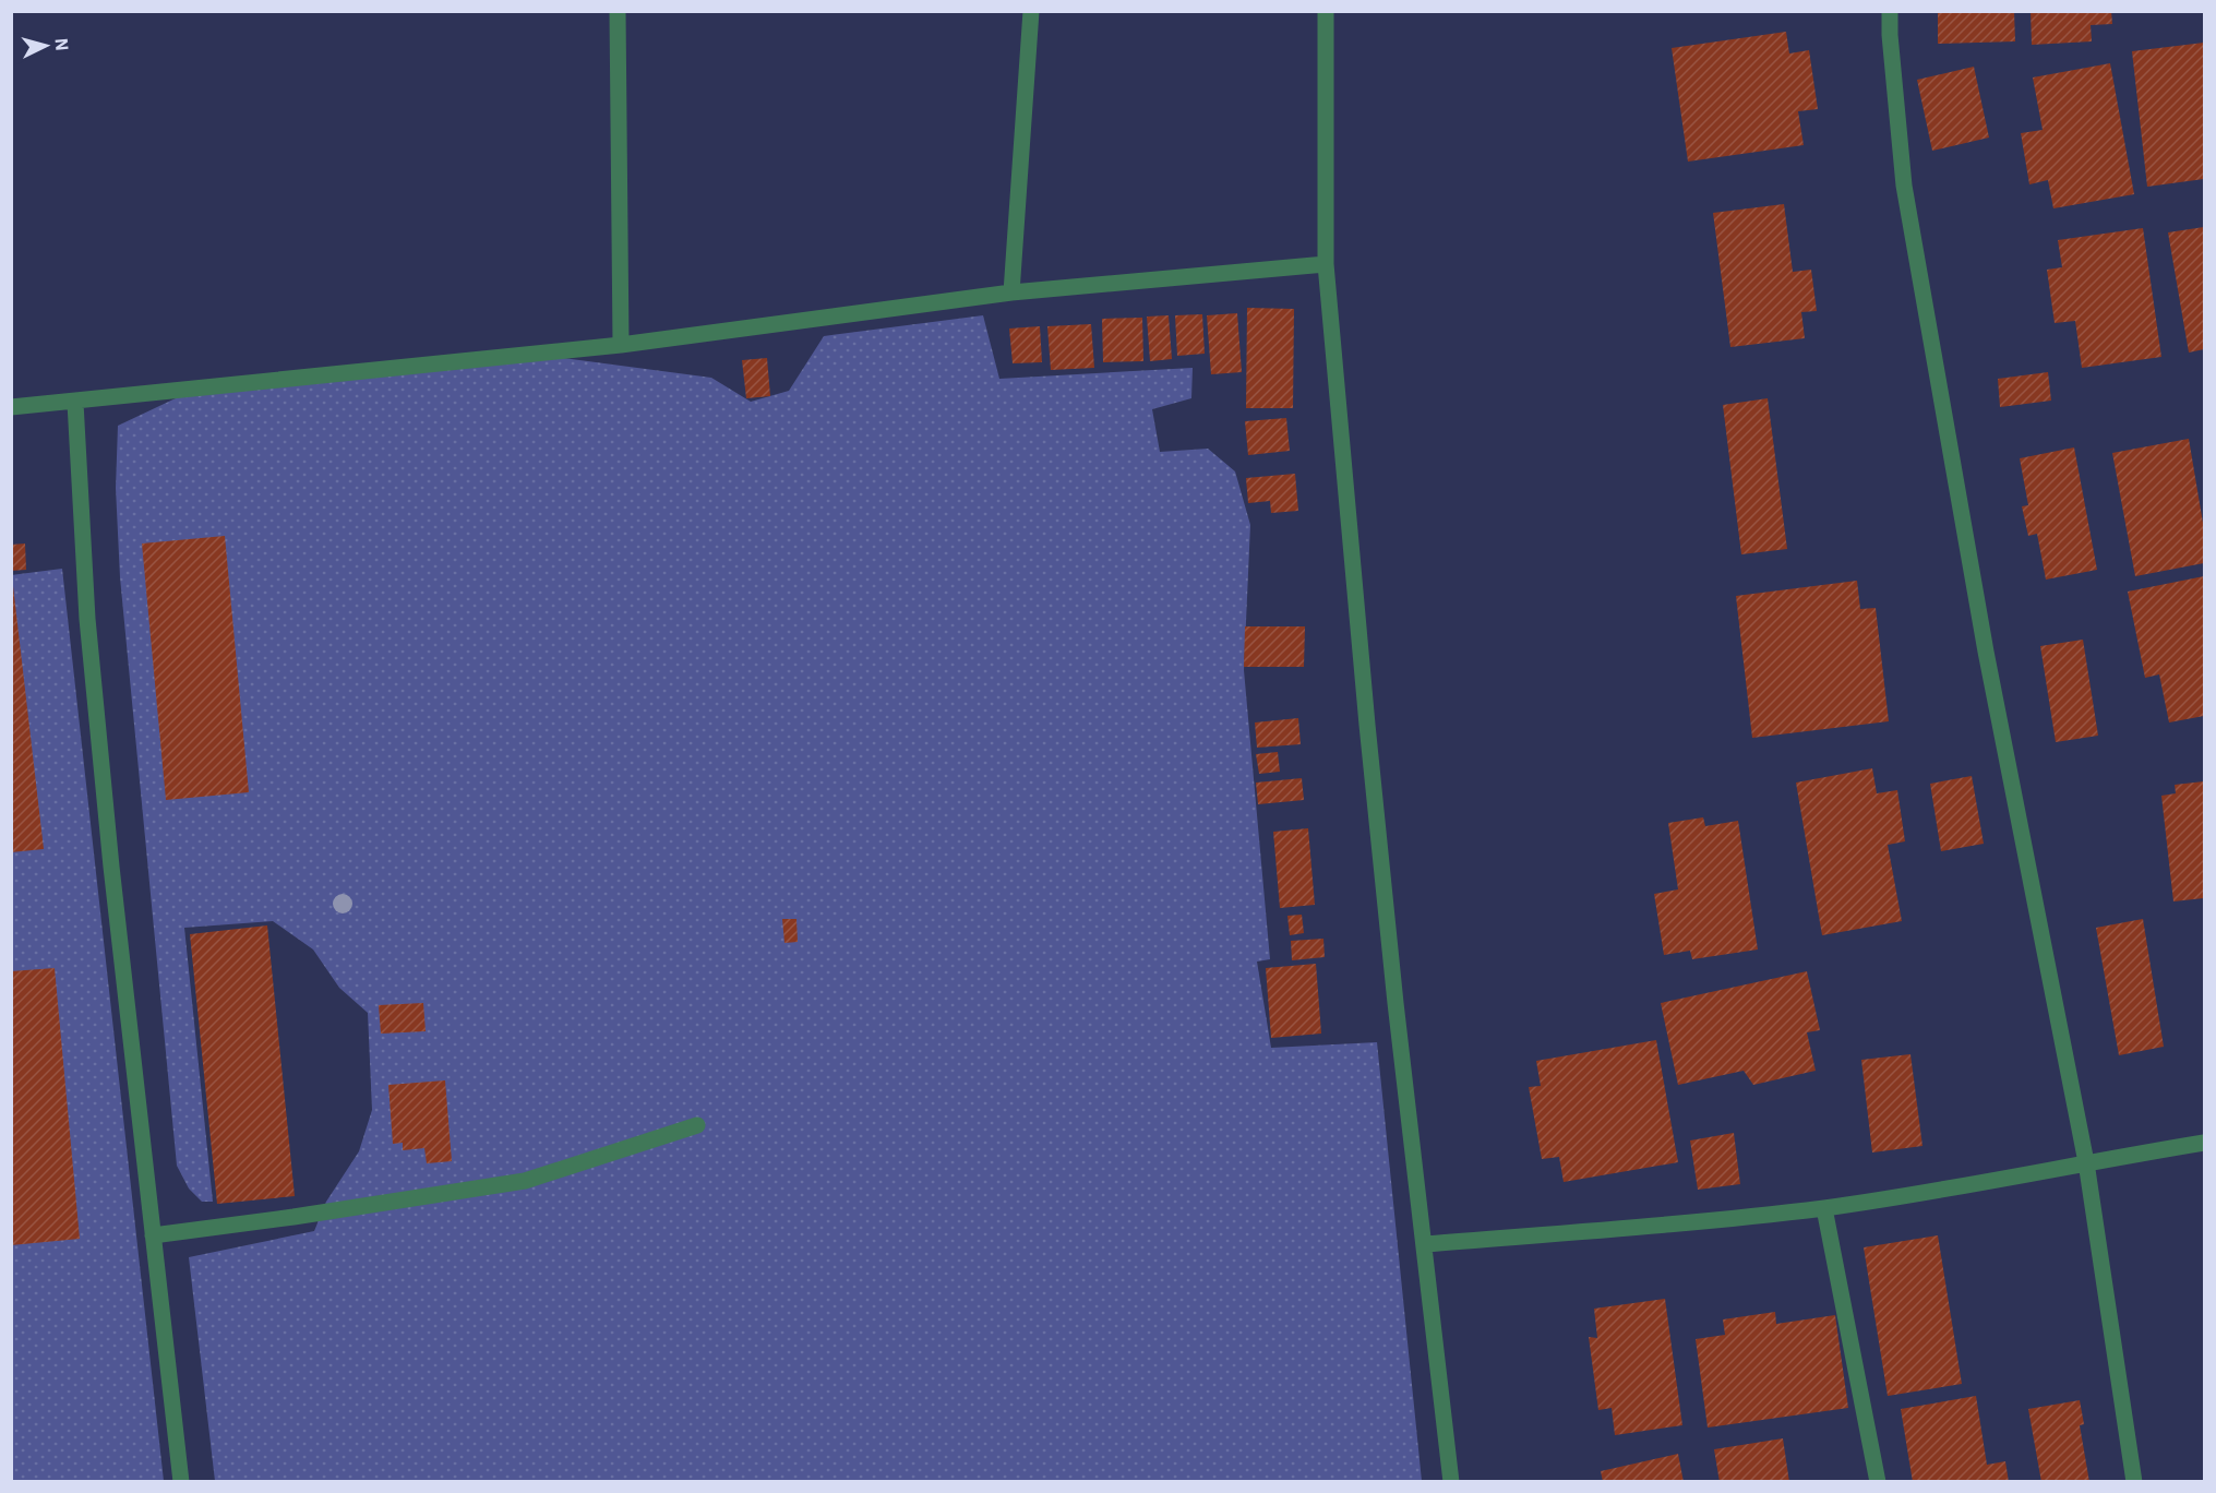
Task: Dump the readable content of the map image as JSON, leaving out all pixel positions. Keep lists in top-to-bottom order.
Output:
{
  "north": "right"
}
